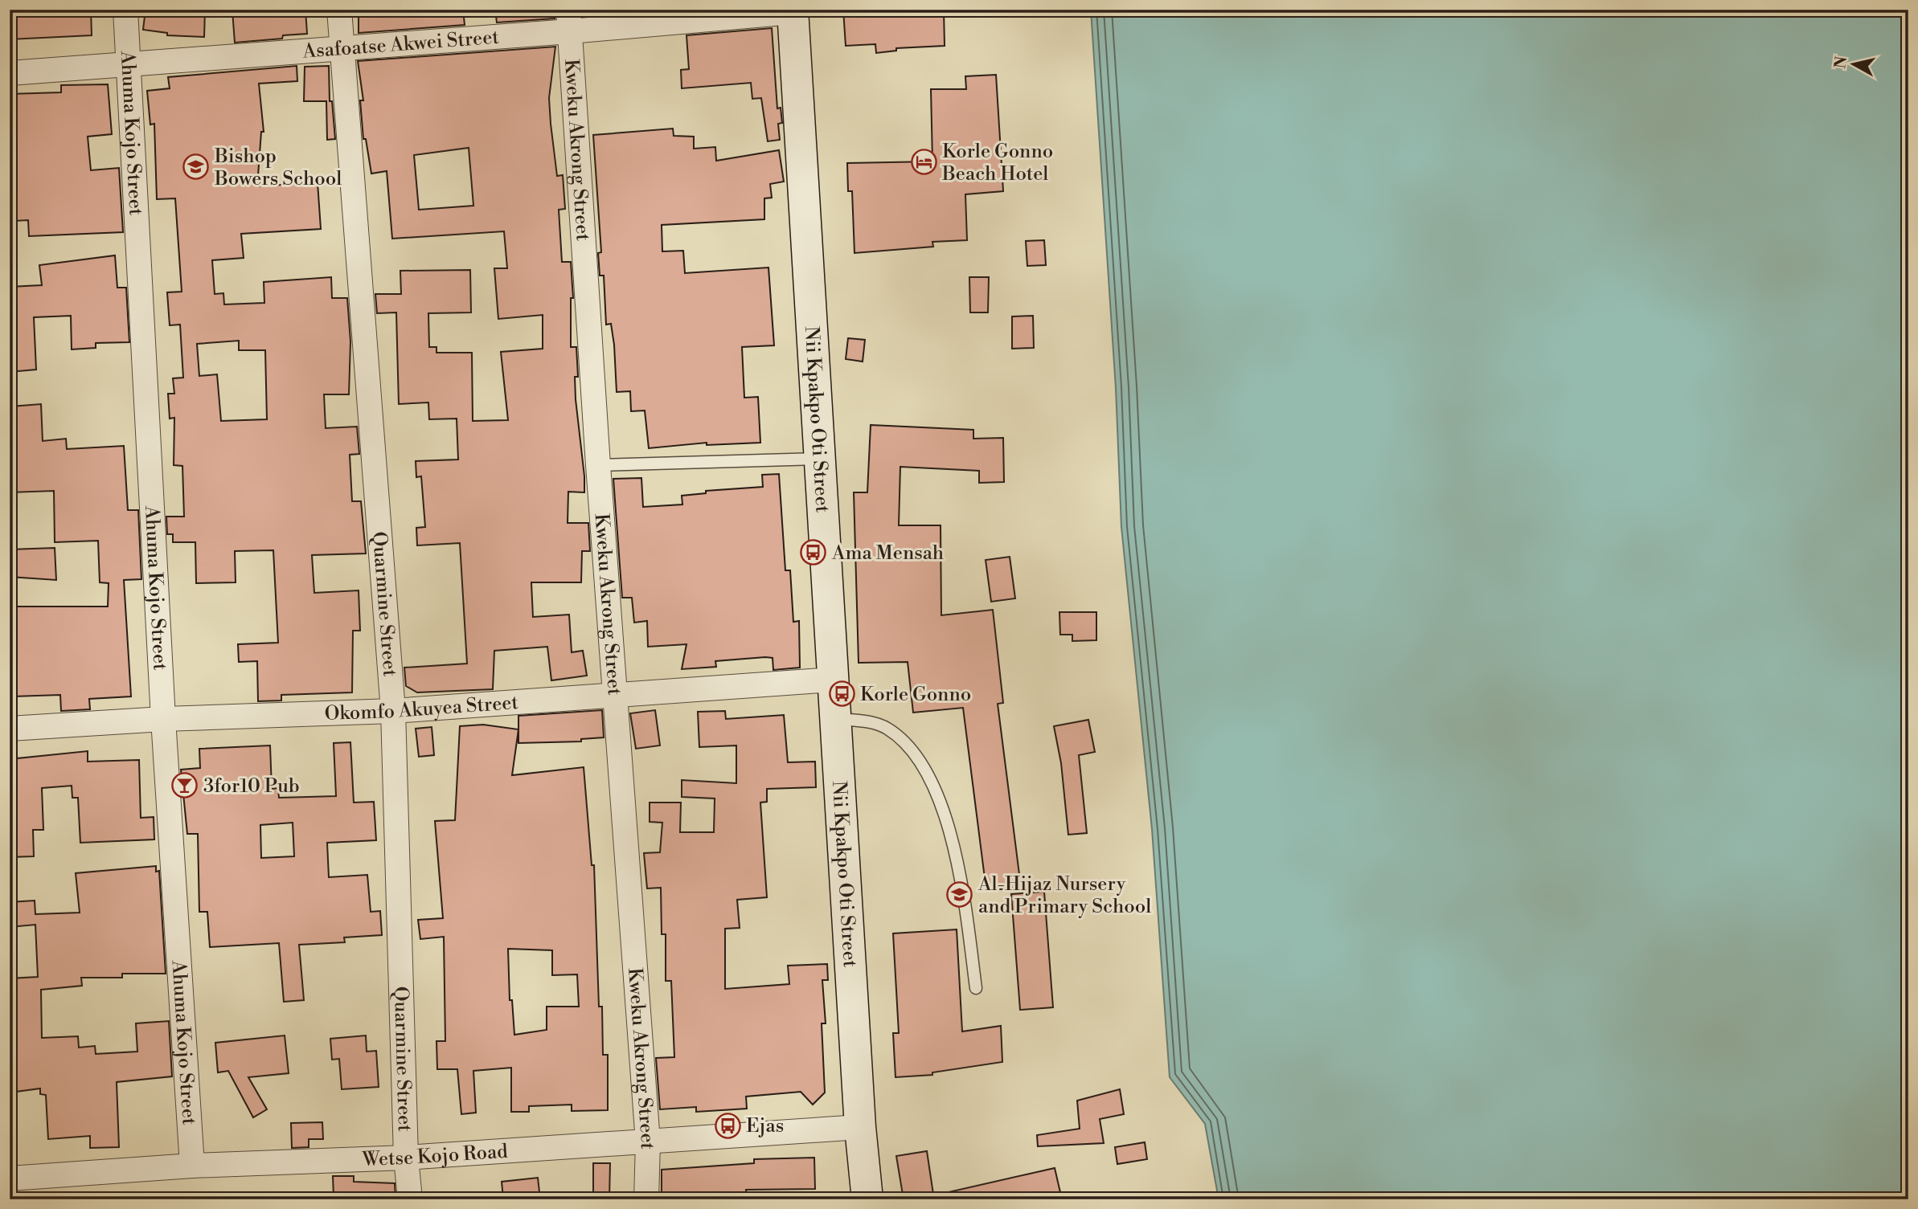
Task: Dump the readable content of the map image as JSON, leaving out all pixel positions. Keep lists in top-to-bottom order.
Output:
{
  "streets": {
    "main road": ["Nii Kpakpo Oti Street"],
    "street": [
      "Asafoatse Akwei Street",
      "Ahuma Kojo Street",
      "Kweku Akrong Street",
      "Quarmine Street",
      "Okomfo Akuyea Street",
      "Wetse Kojo Road"
    ]
  },
  "crossings": [
    ["Asafoatse Akwei Street", "Ahuma Kojo Street"],
    ["Asafoatse Akwei Street", "Kweku Akrong Street"],
    ["Asafoatse Akwei Street", "Nii Kpakpo Oti Street"],
    ["Asafoatse Akwei Street", "Quarmine Street"],
    ["Ahuma Kojo Street", "Okomfo Akuyea Street"],
    ["Ahuma Kojo Street", "Wetse Kojo Road"],
    ["Kweku Akrong Street", "Okomfo Akuyea Street"],
    ["Kweku Akrong Street", "Wetse Kojo Road"],
    ["Nii Kpakpo Oti Street", "Okomfo Akuyea Street"],
    ["Nii Kpakpo Oti Street", "Wetse Kojo Road"],
    ["Quarmine Street", "Okomfo Akuyea Street"],
    ["Quarmine Street", "Wetse Kojo Road"]
  ],
  "places": {
    "hotel": ["Korle Gonno Beach Hotel"],
    "school or university": ["Bishop Bowers School", "Al-Hijaz Nursery and Primary School"],
    "bus stop": ["Ama Mensah", "Korle Gonno", "Ejas"],
    "bar": ["3for10 Pub"]
  },
  "north": "left"
}
